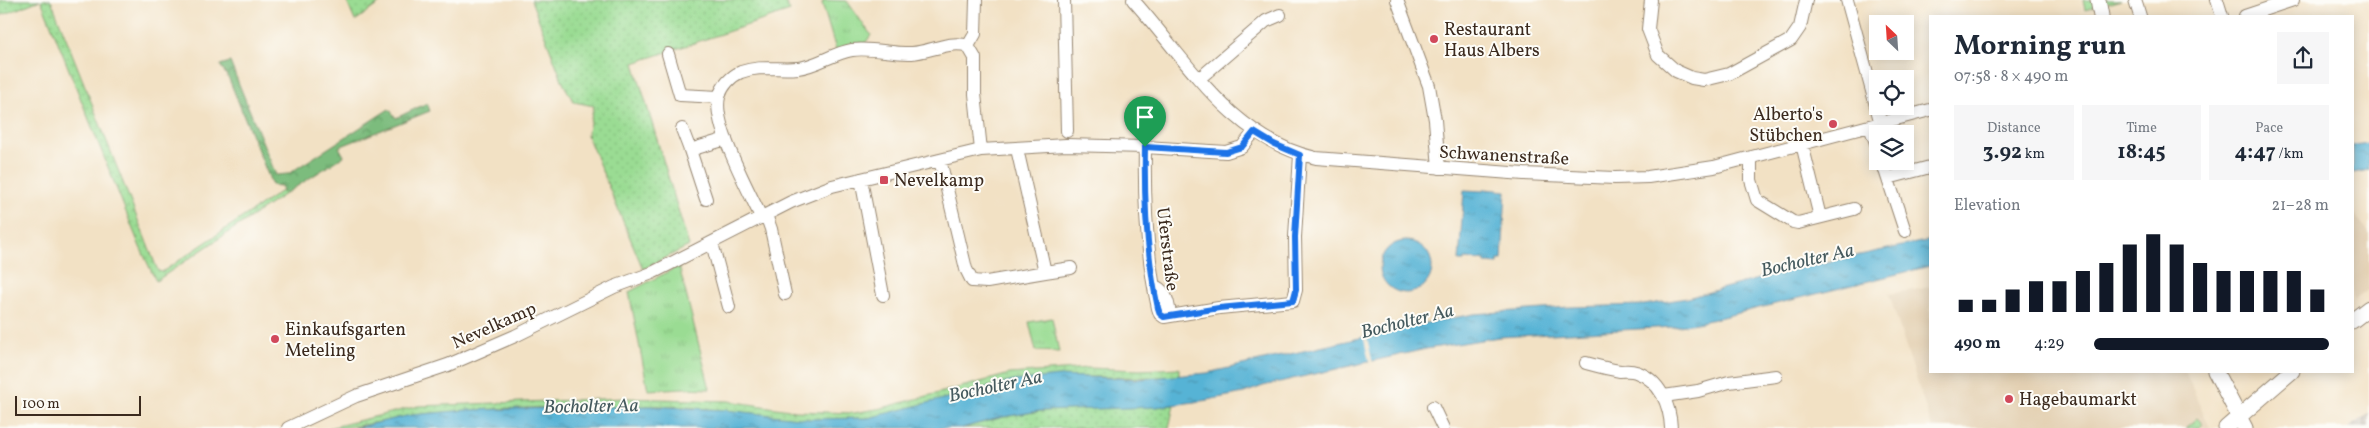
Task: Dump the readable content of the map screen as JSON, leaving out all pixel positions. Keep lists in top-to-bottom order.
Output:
{
  "streets": {
    "street": ["Schwanenstraße", "Uferstraße", "Nevelkamp"]
  },
  "crossings": [
    ["Schwanenstraße", "Uferstraße"],
    ["Schwanenstraße", "Nevelkamp"],
    ["Uferstraße", "Nevelkamp"]
  ],
  "water": ["Bocholter Aa"],
  "places": {
    "other": [
      "Restaurant Haus Albers",
      "Alberto's Stübchen",
      "Einkaufsgarten Meteling",
      "Hagebaumarkt"
    ],
    "transit": ["Nevelkamp"]
  },
  "scale_bar": "100 m",
  "north": "top left",
  "page": {
    "heading": ["Morning run", "07:58 · 8 × 490 m"],
    "stats": [
      ["Distance", "3.92 km"],
      ["Time", "18:45"],
      ["Pace", "4:47 /km"]
    ],
    "chart": ["Elevation", "21–28 m"],
    "list": [
      {
        "name": "490 m",
        "note": "4:29"
      }
    ],
    "scale": "100 m"
  }
}
